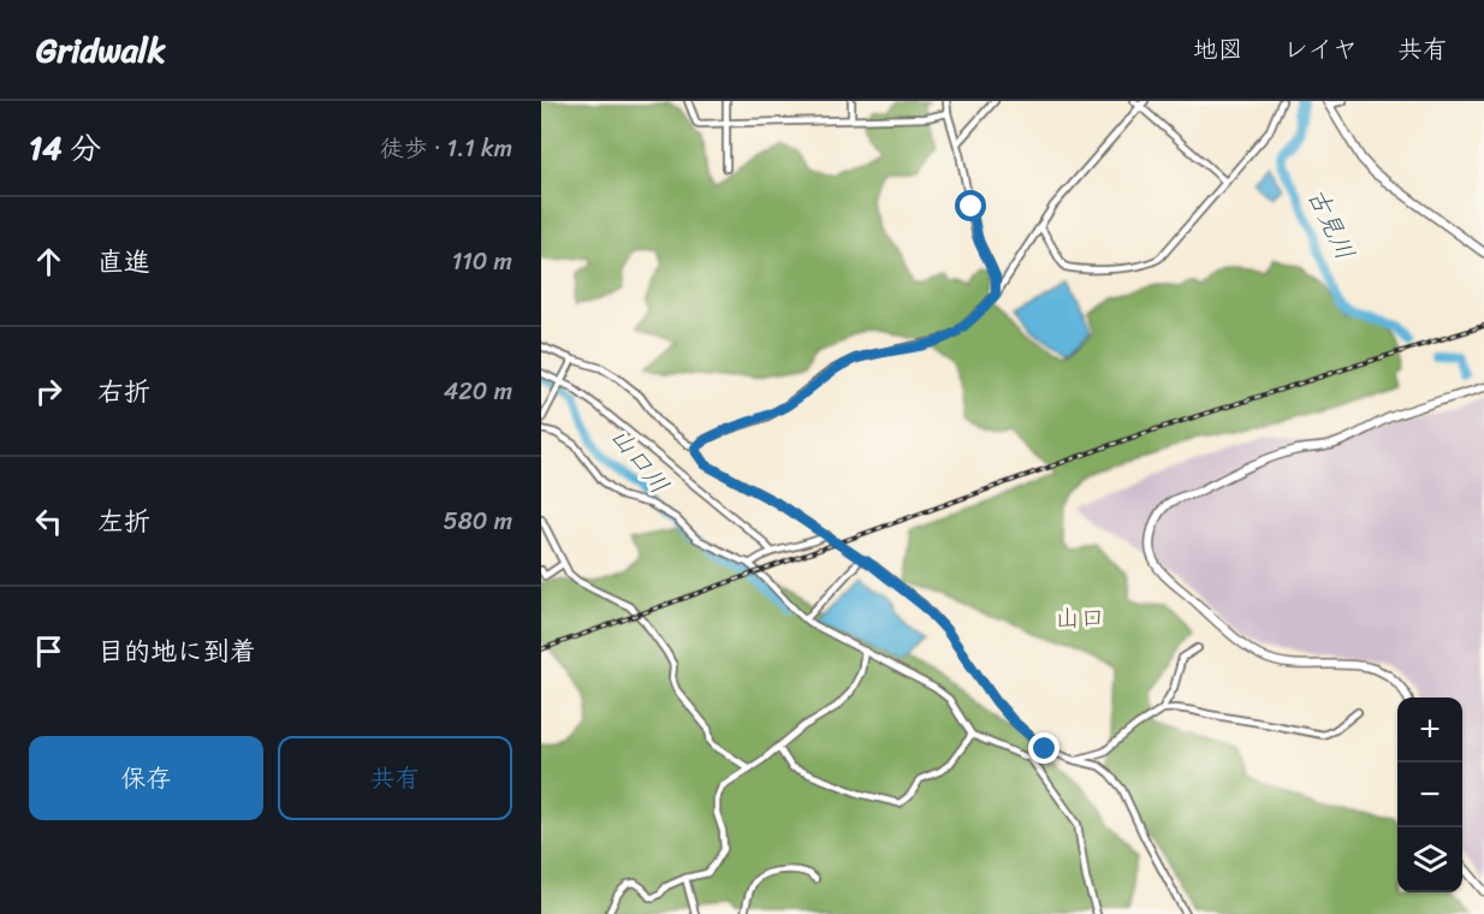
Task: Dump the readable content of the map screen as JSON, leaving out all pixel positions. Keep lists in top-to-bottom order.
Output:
{
  "districts": ["山口"],
  "water": ["古見川", "山口川"],
  "page": {
    "header": "Gridwalk",
    "nav": ["地図", "レイヤ", "共有"],
    "heading": ["14 分", "徒歩 · 1.1 km"],
    "list": [
      ["直進", "110 m"],
      ["右折", "420 m"],
      ["左折", "580 m"],
      "目的地に到着"
    ],
    "map_buttons": ["+", "−"],
    "buttons": ["保存", "共有"]
  }
}
